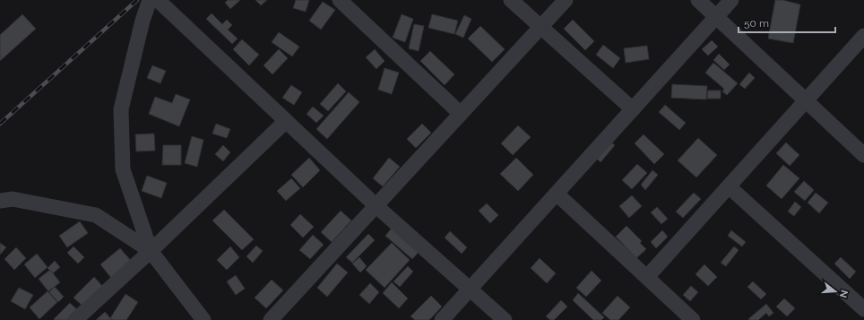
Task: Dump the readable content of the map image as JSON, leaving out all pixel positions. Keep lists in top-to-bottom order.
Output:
{
  "scale_bar": "50 m",
  "north": "right"
}
